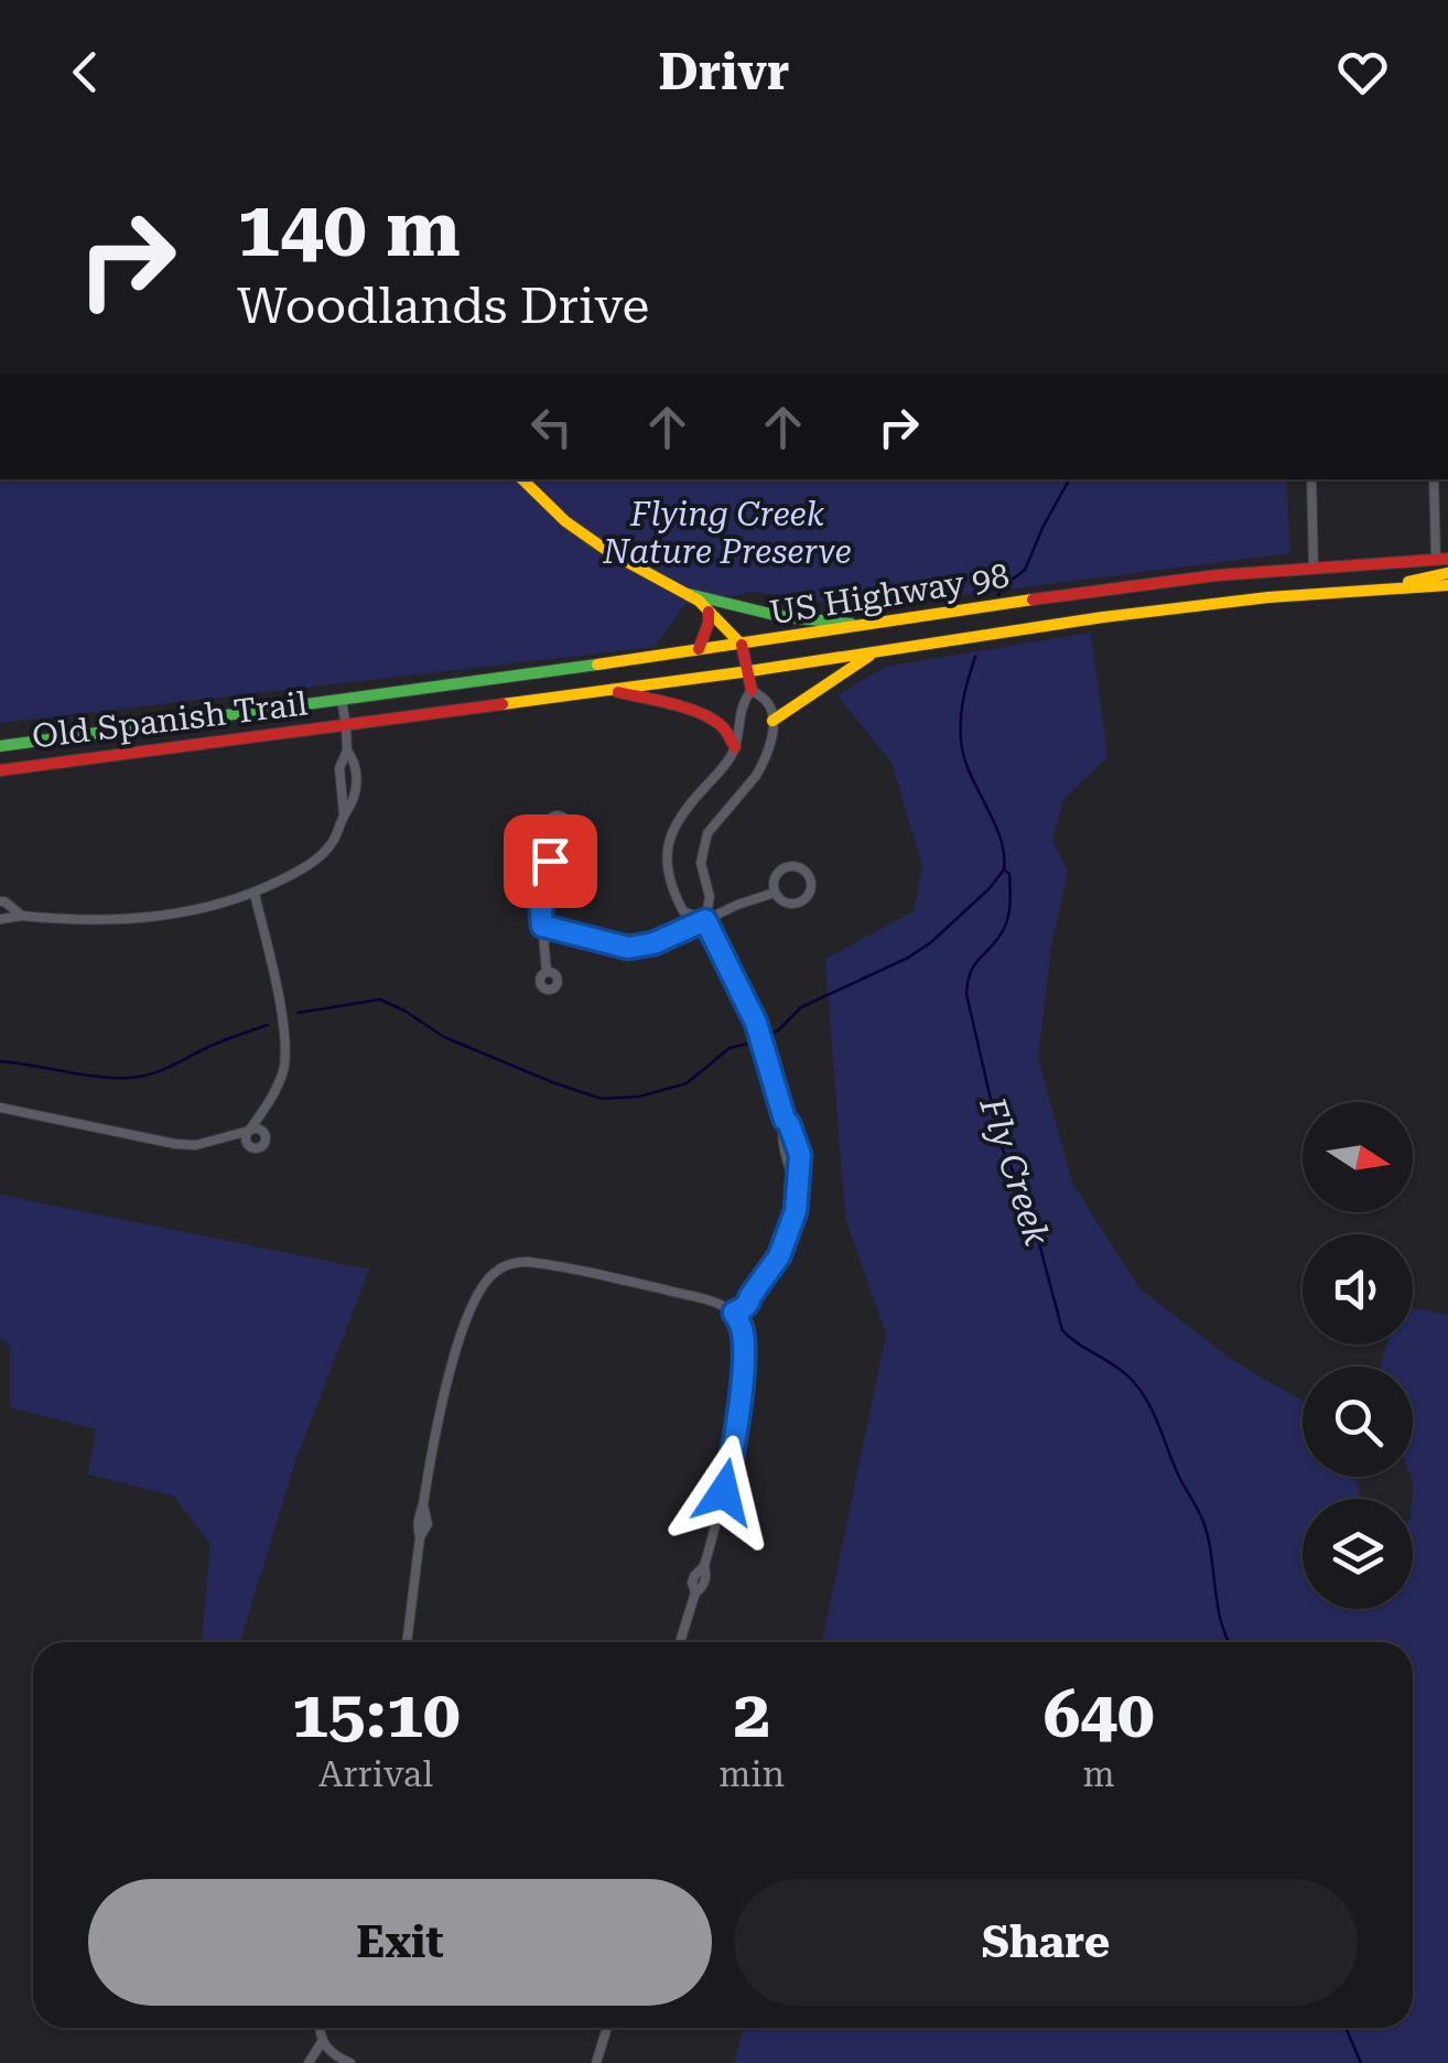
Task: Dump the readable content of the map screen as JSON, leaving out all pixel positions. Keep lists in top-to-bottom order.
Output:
{
  "streets": {
    "main road": ["US Highway 98", "Old Spanish Trail"]
  },
  "crossings": [
    ["US Highway 98", "Old Spanish Trail"]
  ],
  "water": ["Fly Creek"],
  "parks": ["Flying Creek Nature Preserve"],
  "north": "right",
  "page": {
    "header": "Drivr",
    "turn": ["140 m", "Woodlands Drive"],
    "eta": [
      "15:10",
      "Arrival",
      "2",
      "min",
      "640",
      "m"
    ],
    "buttons": ["Exit", "Share"]
  }
}
